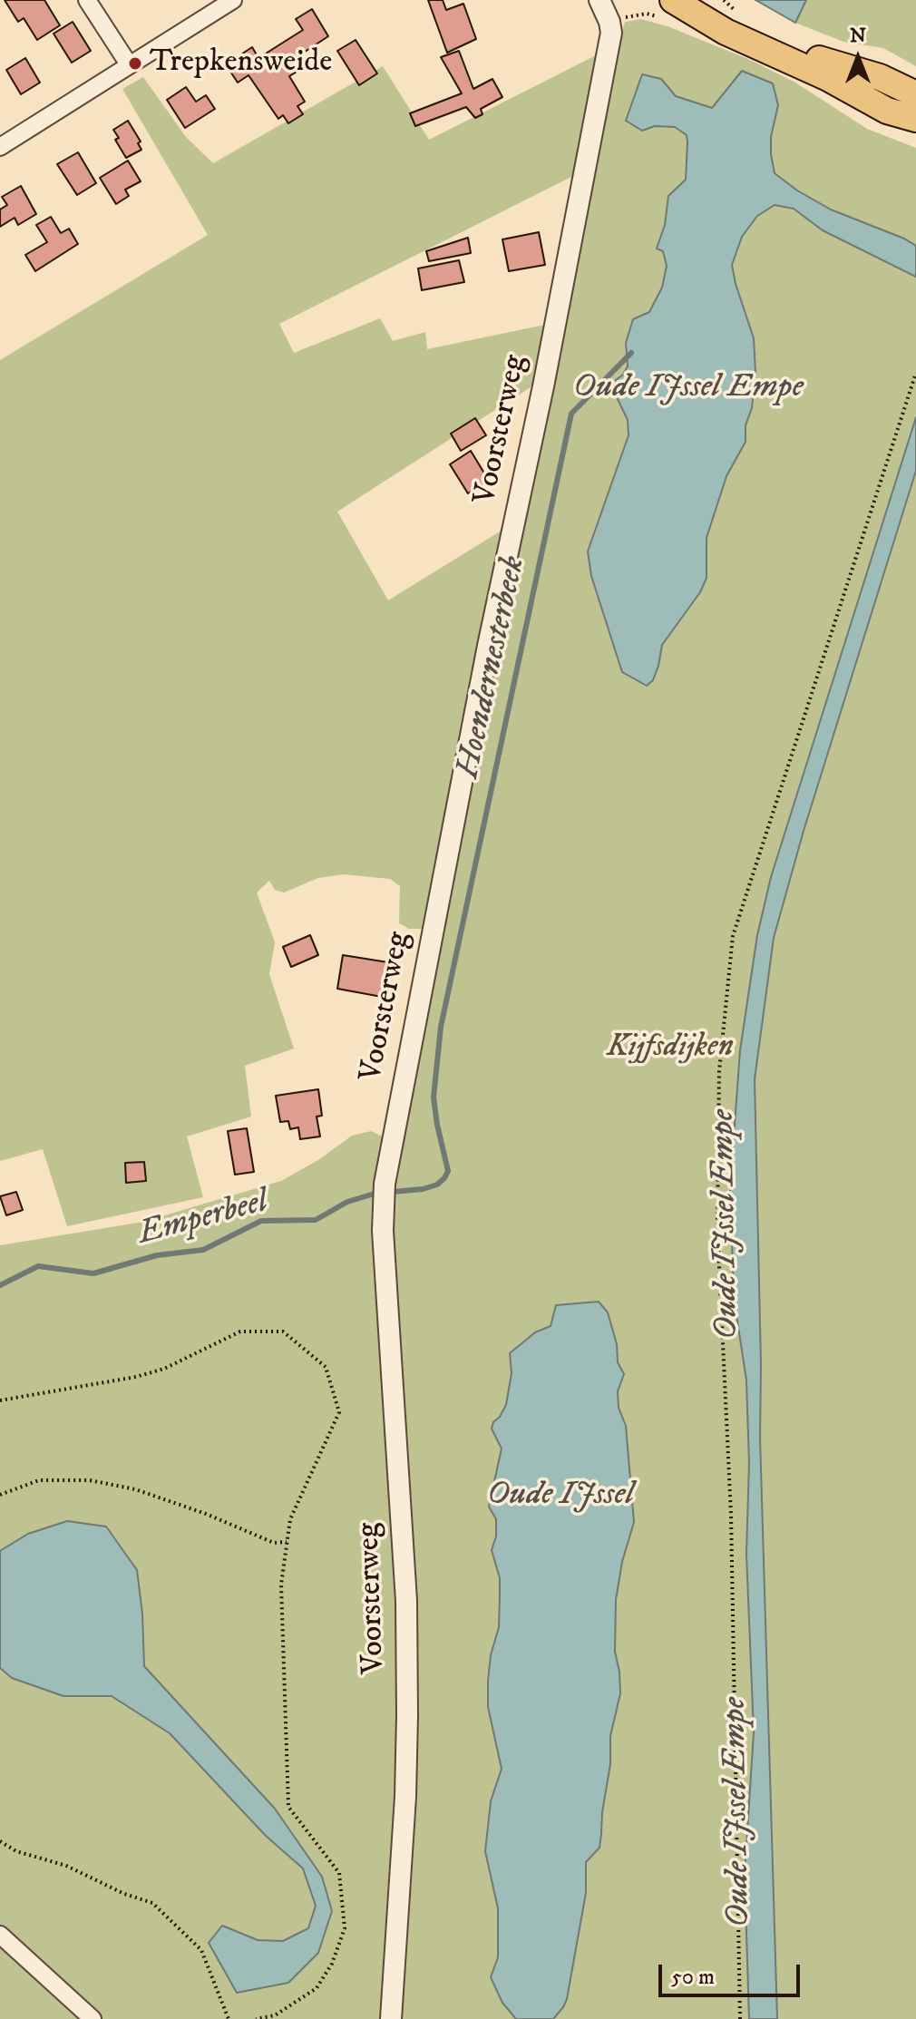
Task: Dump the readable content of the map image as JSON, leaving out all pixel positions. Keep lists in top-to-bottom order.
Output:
{
  "streets": {
    "street": ["Voorsterweg"]
  },
  "water": [
    "Oude IJssel Empe",
    "Hoendernesterbeek",
    "Emperbeel",
    "Oude IJssel"
  ],
  "parks": ["Kijfsdijken"],
  "places": ["Trepkensweide"],
  "scale_bar": "50 m",
  "north": "top"
}
